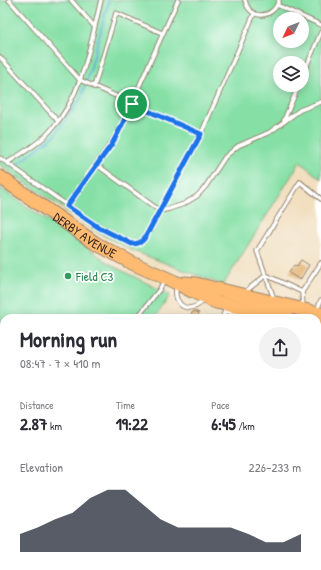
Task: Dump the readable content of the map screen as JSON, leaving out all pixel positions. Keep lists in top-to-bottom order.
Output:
{
  "streets": {
    "highway": ["DERBY AVENUE"]
  },
  "places": ["Field C3"],
  "north": "bottom left",
  "page": {
    "heading": ["Morning run", "08:47 · 7 × 410 m"],
    "stats": [
      ["Distance", "2.87 km"],
      ["Time", "19:22"],
      ["Pace", "6:45 /km"]
    ],
    "chart": ["Elevation", "226–233 m"]
  }
}
